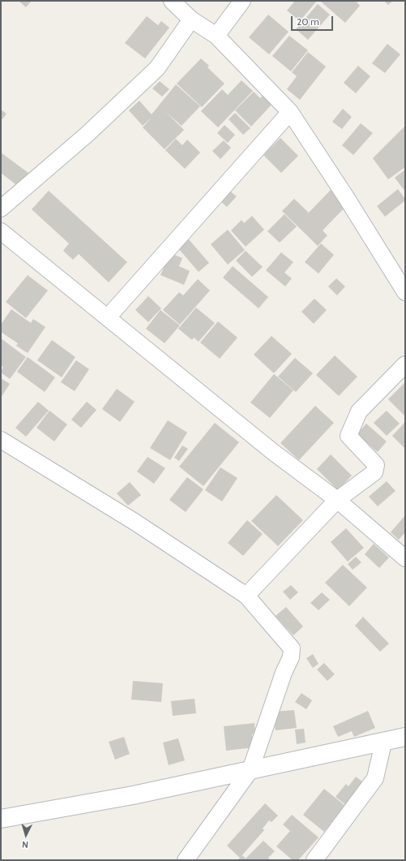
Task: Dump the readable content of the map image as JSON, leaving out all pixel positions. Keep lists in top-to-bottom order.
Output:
{
  "scale_bar": "20 m",
  "north": "bottom"
}
